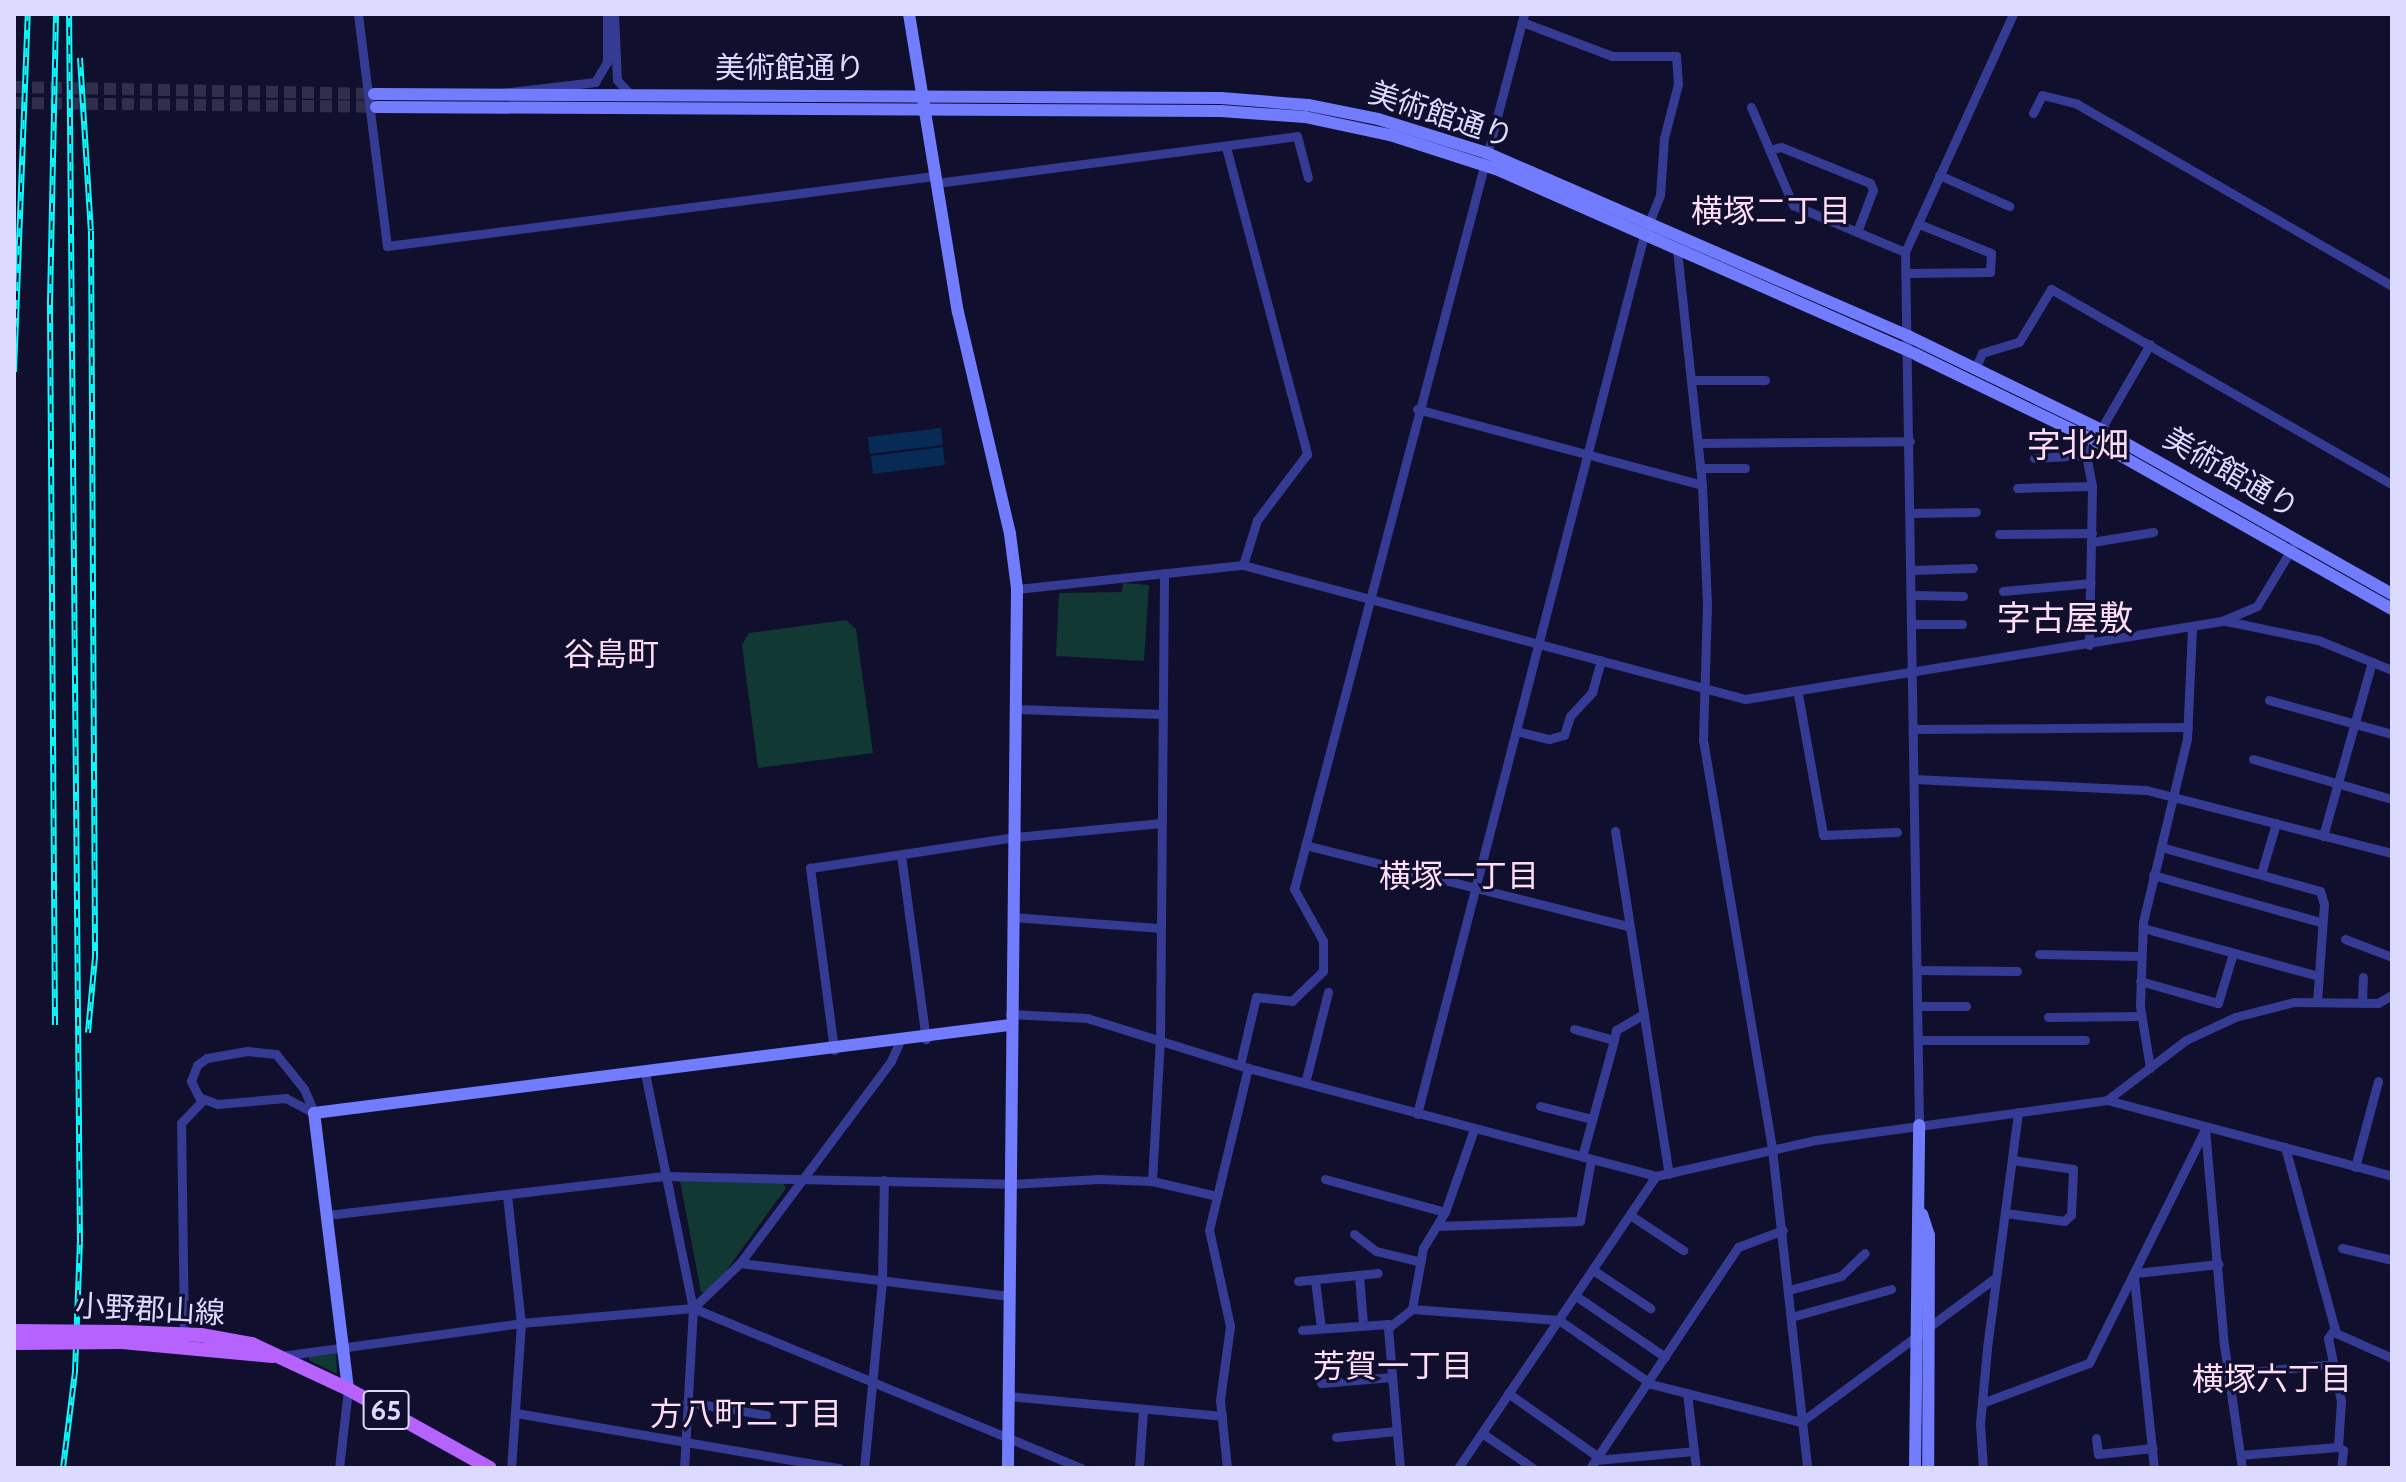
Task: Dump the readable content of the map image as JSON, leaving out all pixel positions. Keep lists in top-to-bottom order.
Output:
{
  "streets": {
    "main road": ["小野郡山線", "65"],
    "street": ["美術館通り"]
  },
  "districts": [
    "横塚二丁目",
    "字北畑",
    "字古屋敷",
    "谷島町",
    "横塚一丁目",
    "芳賀一丁目",
    "横塚六丁目",
    "方八町二丁目"
  ]
}
